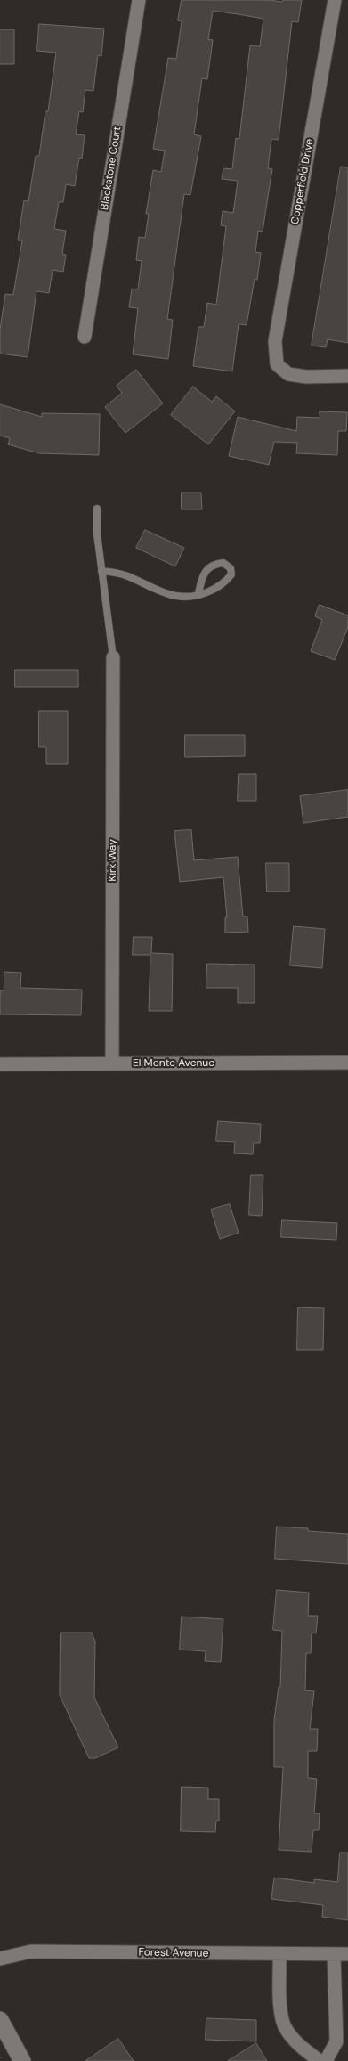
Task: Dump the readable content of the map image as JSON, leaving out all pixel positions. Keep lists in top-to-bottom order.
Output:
{
  "streets": {
    "street": [
      "Blackstone Court",
      "Copperfield Drive",
      "Kirk Way",
      "El Monte Avenue",
      "Forest Avenue"
    ]
  },
  "crossings": [
    ["Kirk Way", "El Monte Avenue"]
  ]
}
